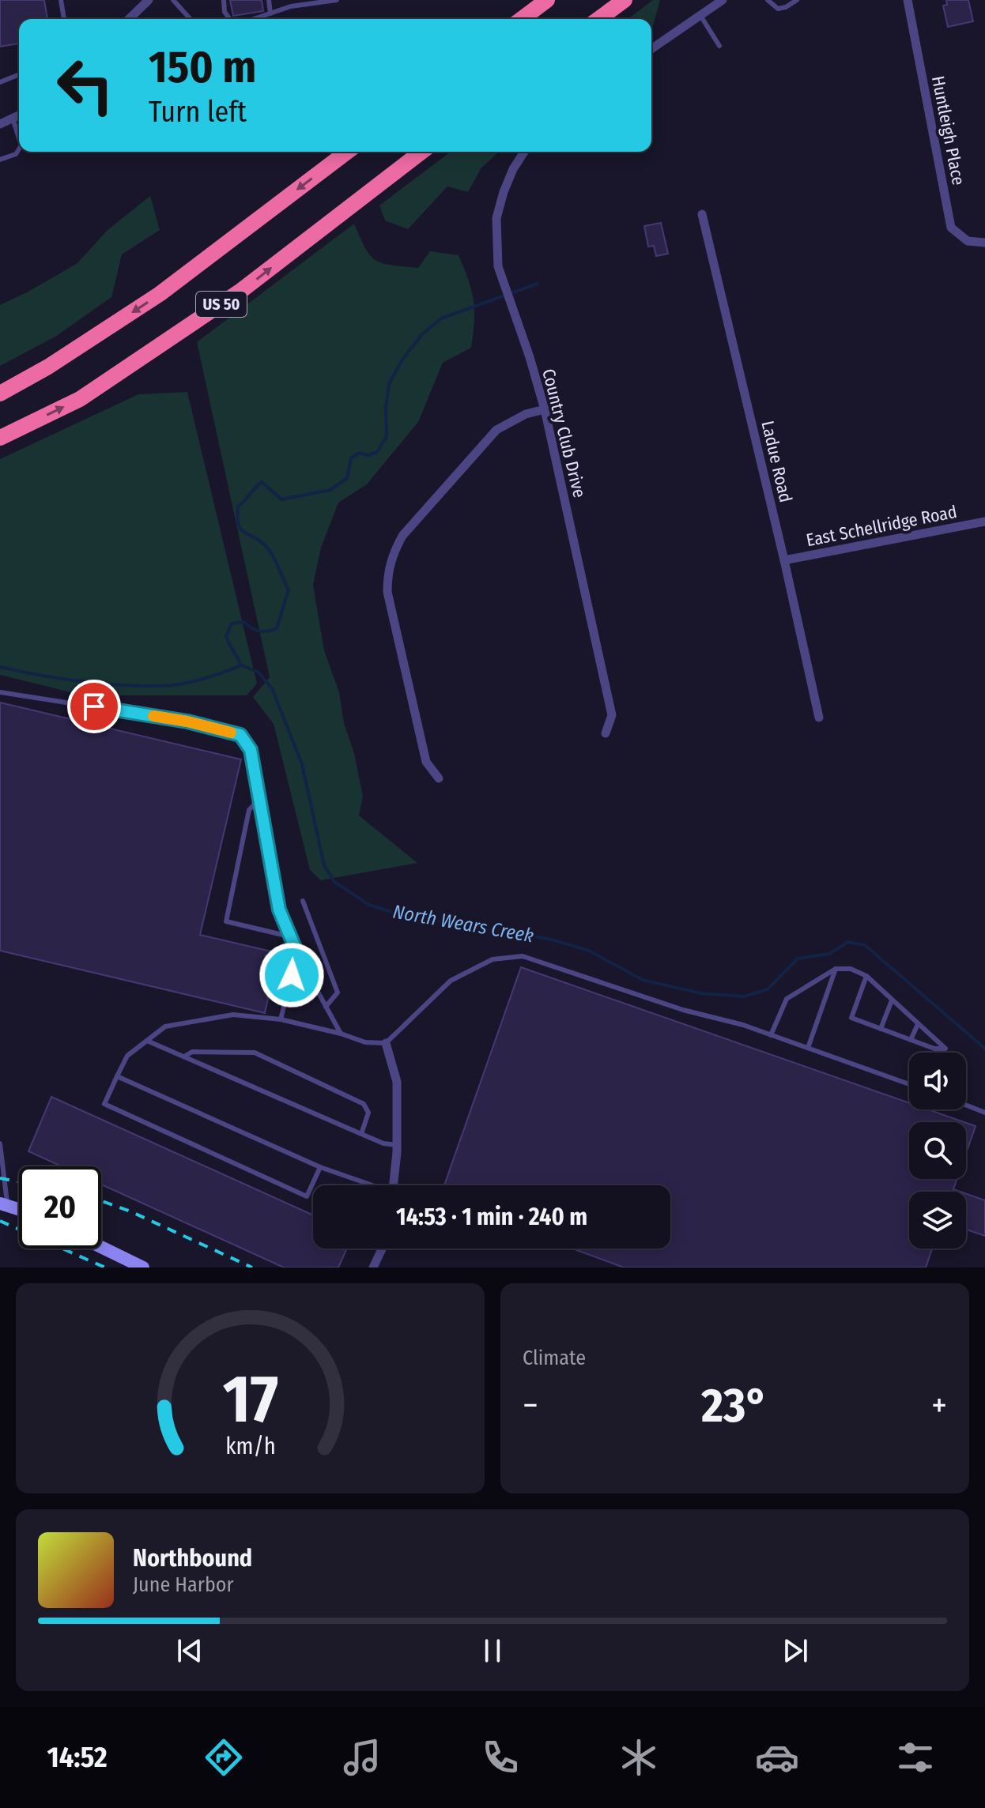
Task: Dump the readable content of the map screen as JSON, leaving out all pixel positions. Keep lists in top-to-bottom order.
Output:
{
  "streets": {
    "highway": ["US 50"],
    "street": [
      "Huntleigh Place",
      "Country Club Drive",
      "Ladue Road",
      "East Schellridge Road"
    ]
  },
  "crossings": [
    ["Ladue Road", "East Schellridge Road"]
  ],
  "water": ["North Wears Creek"],
  "page": {
    "turn": ["150 m", "Turn left"],
    "limit": "20",
    "trip": "14:53 · 1 min · 240 m",
    "tile": "Climate",
    "heat": ["−", "23°", "+"],
    "song": ["Northbound", "June Harbor"],
    "tabs": "14:52",
    "gauge": ["17", "km/h"]
  }
}
